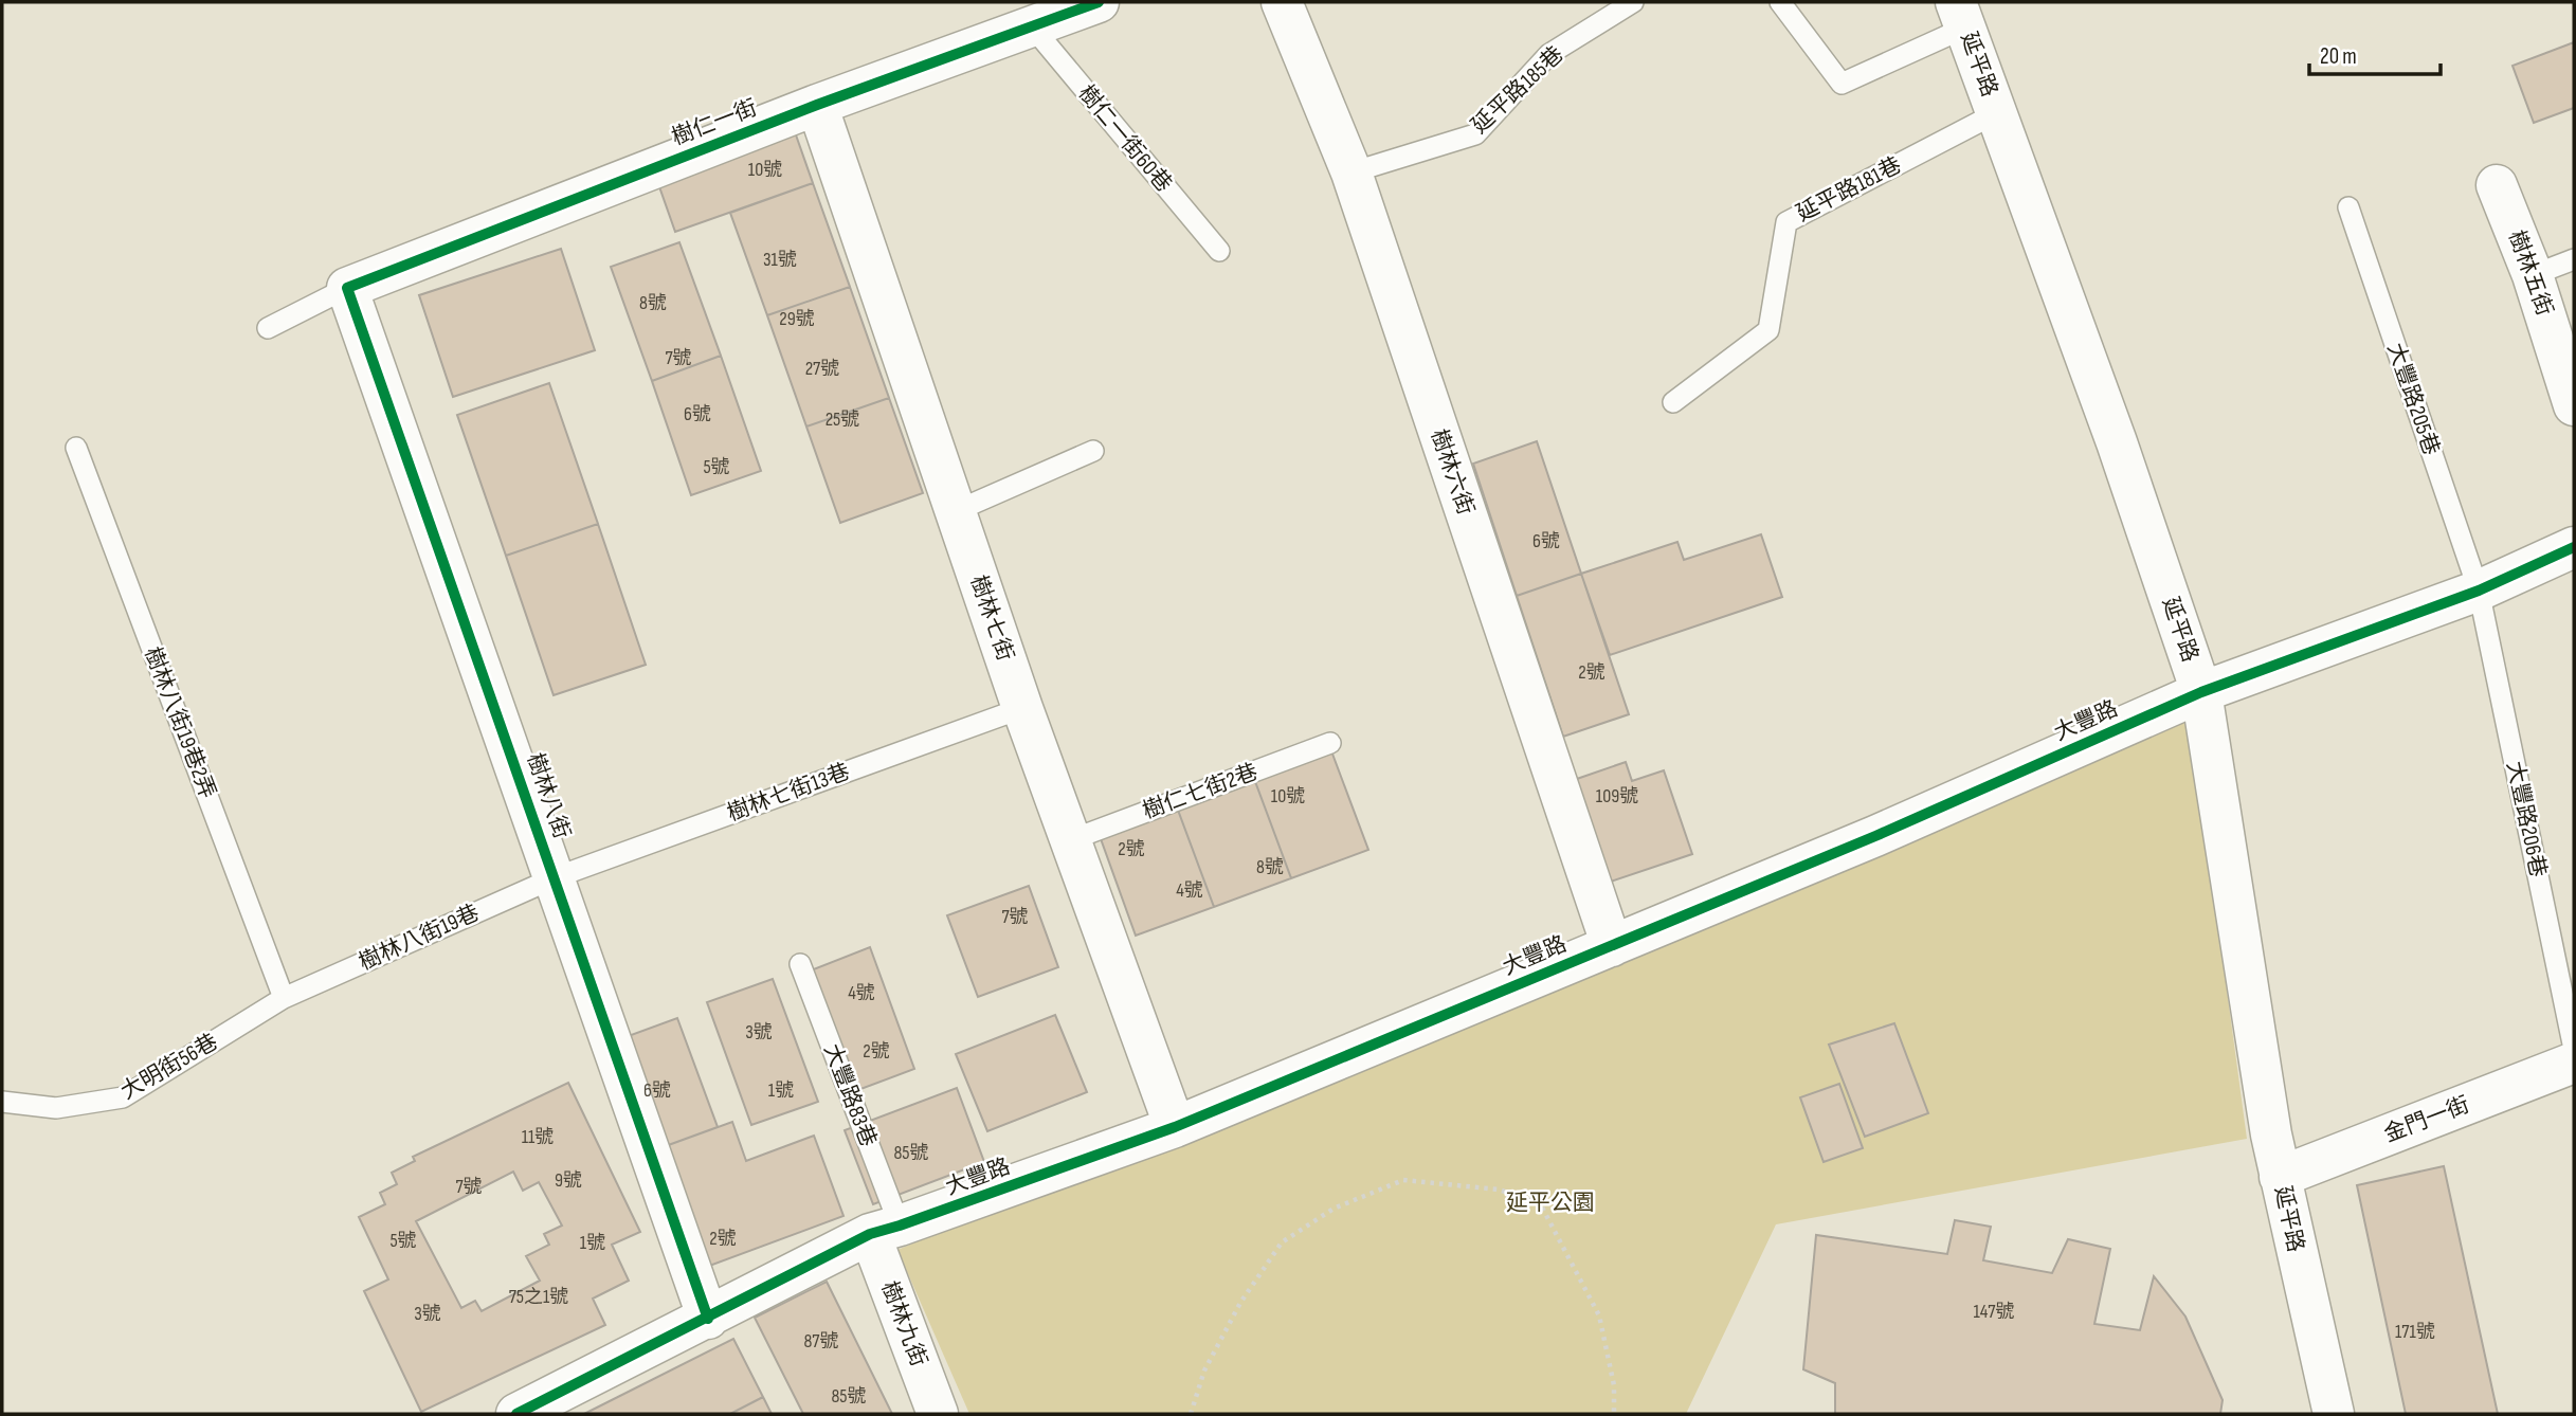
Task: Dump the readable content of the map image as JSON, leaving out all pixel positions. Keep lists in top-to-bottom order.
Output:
{
  "streets": {
    "street": [
      "延平路",
      "樹仁一街",
      "樹林五街",
      "樹林六街",
      "樹林七街",
      "大豐路",
      "樹林八街",
      "金門一街",
      "樹林九街"
    ],
    "lane": [
      "延平路185巷",
      "樹仁一街60巷",
      "延平路181巷",
      "大豐路205巷",
      "樹林八街19巷2弄",
      "樹仁七街2巷",
      "樹林七街13巷",
      "大豐路206巷",
      "樹林八街19巷",
      "大明街56巷",
      "大豐路83巷"
    ]
  },
  "crossings": [
    ["延平路", "延平路181巷"],
    ["延平路", "大豐路"],
    ["延平路", "金門一街"],
    ["延平路185巷", "樹林六街"],
    ["樹仁一街", "樹仁一街60巷"],
    ["樹仁一街", "樹林七街"],
    ["樹仁一街", "樹林八街"],
    ["大豐路205巷", "大豐路"],
    ["大豐路205巷", "大豐路206巷"],
    ["樹林六街", "大豐路"],
    ["樹林七街", "大豐路"],
    ["樹林七街", "樹仁七街2巷"],
    ["樹林七街", "樹林七街13巷"],
    ["大豐路", "樹林八街"],
    ["大豐路", "大豐路206巷"],
    ["大豐路", "大豐路83巷"],
    ["大豐路", "樹林九街"],
    ["樹林八街19巷2弄", "樹林八街19巷"],
    ["樹林八街19巷2弄", "大明街56巷"],
    ["樹林七街13巷", "樹林八街"],
    ["樹林七街13巷", "樹林八街19巷"],
    ["樹林八街", "樹林八街19巷"],
    ["樹林八街19巷", "大明街56巷"],
    ["大豐路83巷", "樹林九街"]
  ],
  "parks": ["延平公園"],
  "house_numbers": [
    "10號",
    "31號",
    "8號",
    "29號",
    "7號",
    "27號",
    "6號",
    "25號",
    "5號",
    "6號",
    "2號",
    "10號",
    "109號",
    "2號",
    "8號",
    "4號",
    "7號",
    "4號",
    "3號",
    "2號",
    "6號",
    "1號",
    "11號",
    "85號",
    "9號",
    "7號",
    "2號",
    "5號",
    "1號",
    "75之1號",
    "147號",
    "3號",
    "171號",
    "87號",
    "85號"
  ],
  "scale_bar": "20 m"
}
